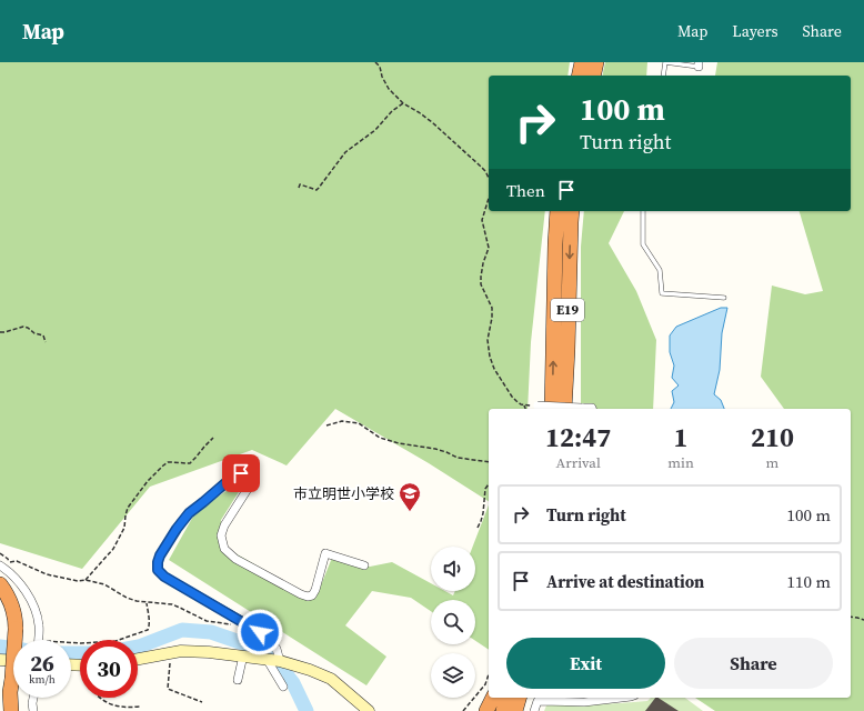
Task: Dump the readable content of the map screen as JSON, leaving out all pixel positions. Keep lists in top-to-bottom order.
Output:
{
  "streets": {
    "highway": ["E19"]
  },
  "places": {
    "school or university": ["市立明世小学校"]
  },
  "page": {
    "header": "Map",
    "nav": ["Map", "Layers", "Share"],
    "turn": ["100 m", "Turn right"],
    "then": "Then",
    "eta": [
      "12:47",
      "Arrival",
      "1",
      "min",
      "210",
      "m"
    ],
    "list": [
      {
        "name": "Turn right",
        "value": "100 m"
      },
      {
        "name": "Arrive at destination",
        "value": "110 m"
      }
    ],
    "buttons": ["Exit", "Share"],
    "speed": "26 km/h",
    "limit": "30"
  }
}
